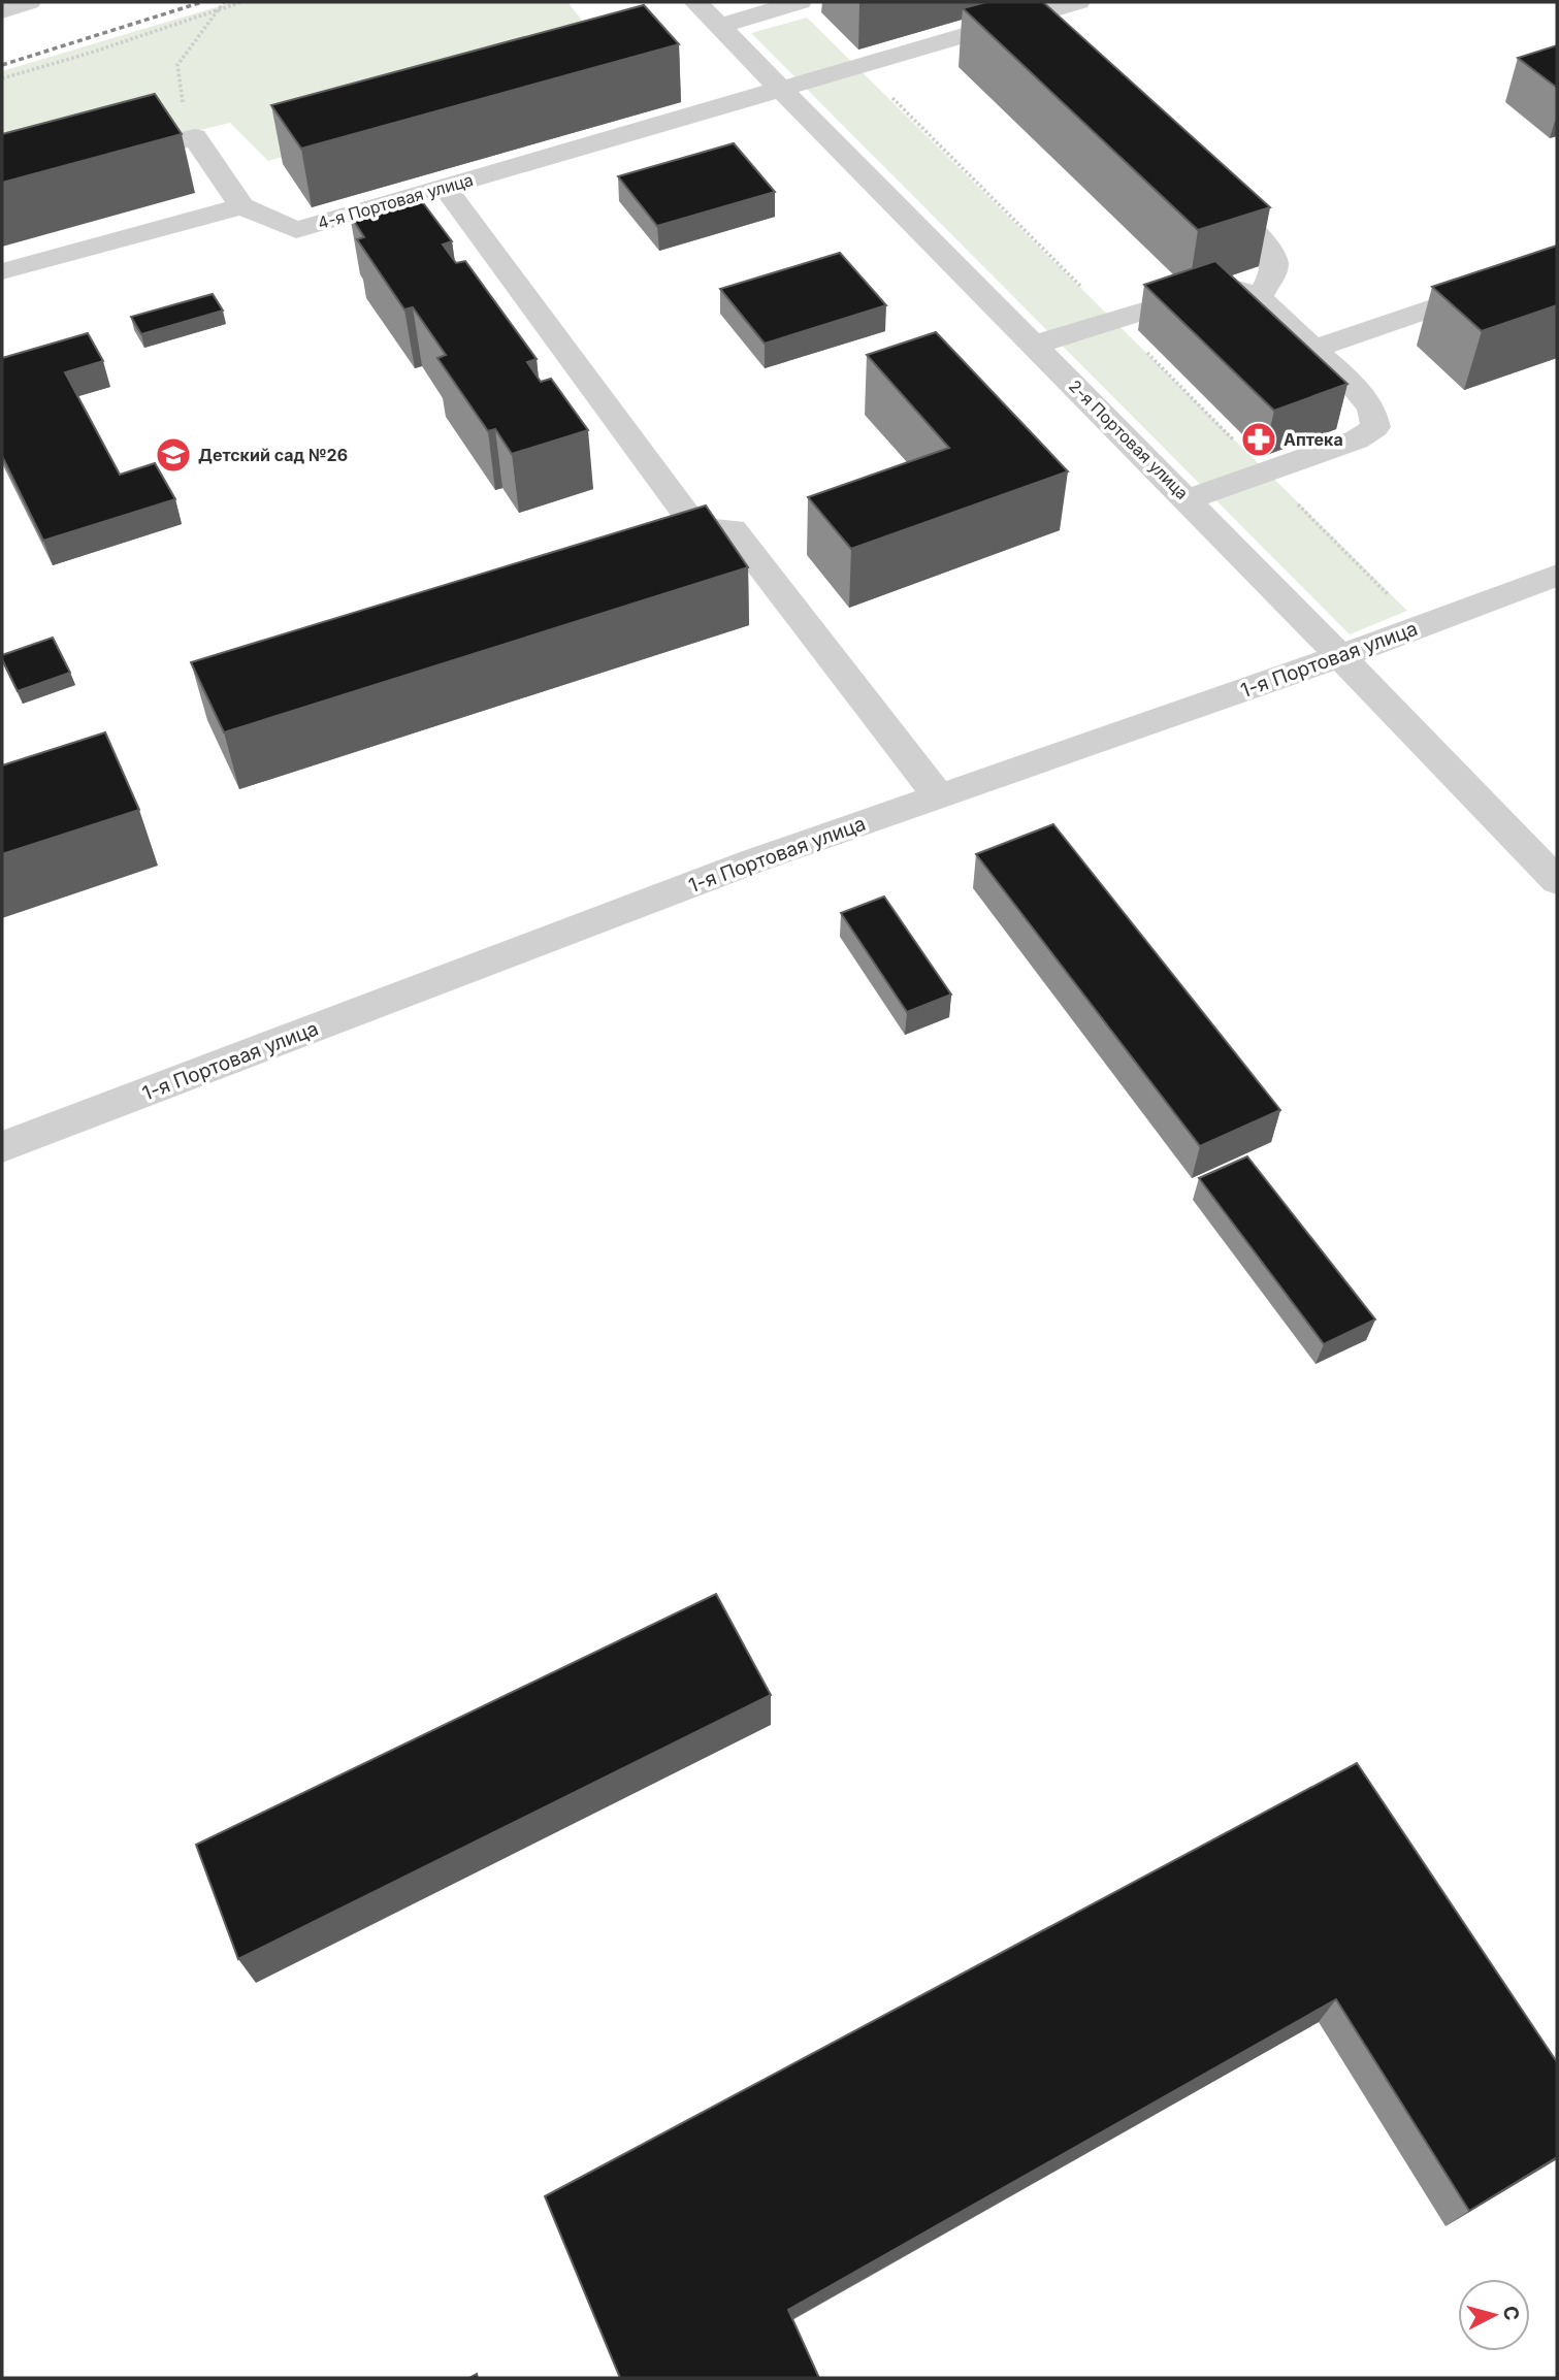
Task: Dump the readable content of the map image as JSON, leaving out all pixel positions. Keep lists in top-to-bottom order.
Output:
{
  "streets": {
    "street": ["4-я Портовая улица", "2-я Портовая улица", "1-я Портовая улица"]
  },
  "crossings": [
    ["4-я Портовая улица", "2-я Портовая улица"],
    ["2-я Портовая улица", "1-я Портовая улица"]
  ],
  "places": {
    "pharmacy": ["Аптека"],
    "school or university": ["Детский сад №26"]
  },
  "north": "right"
}
